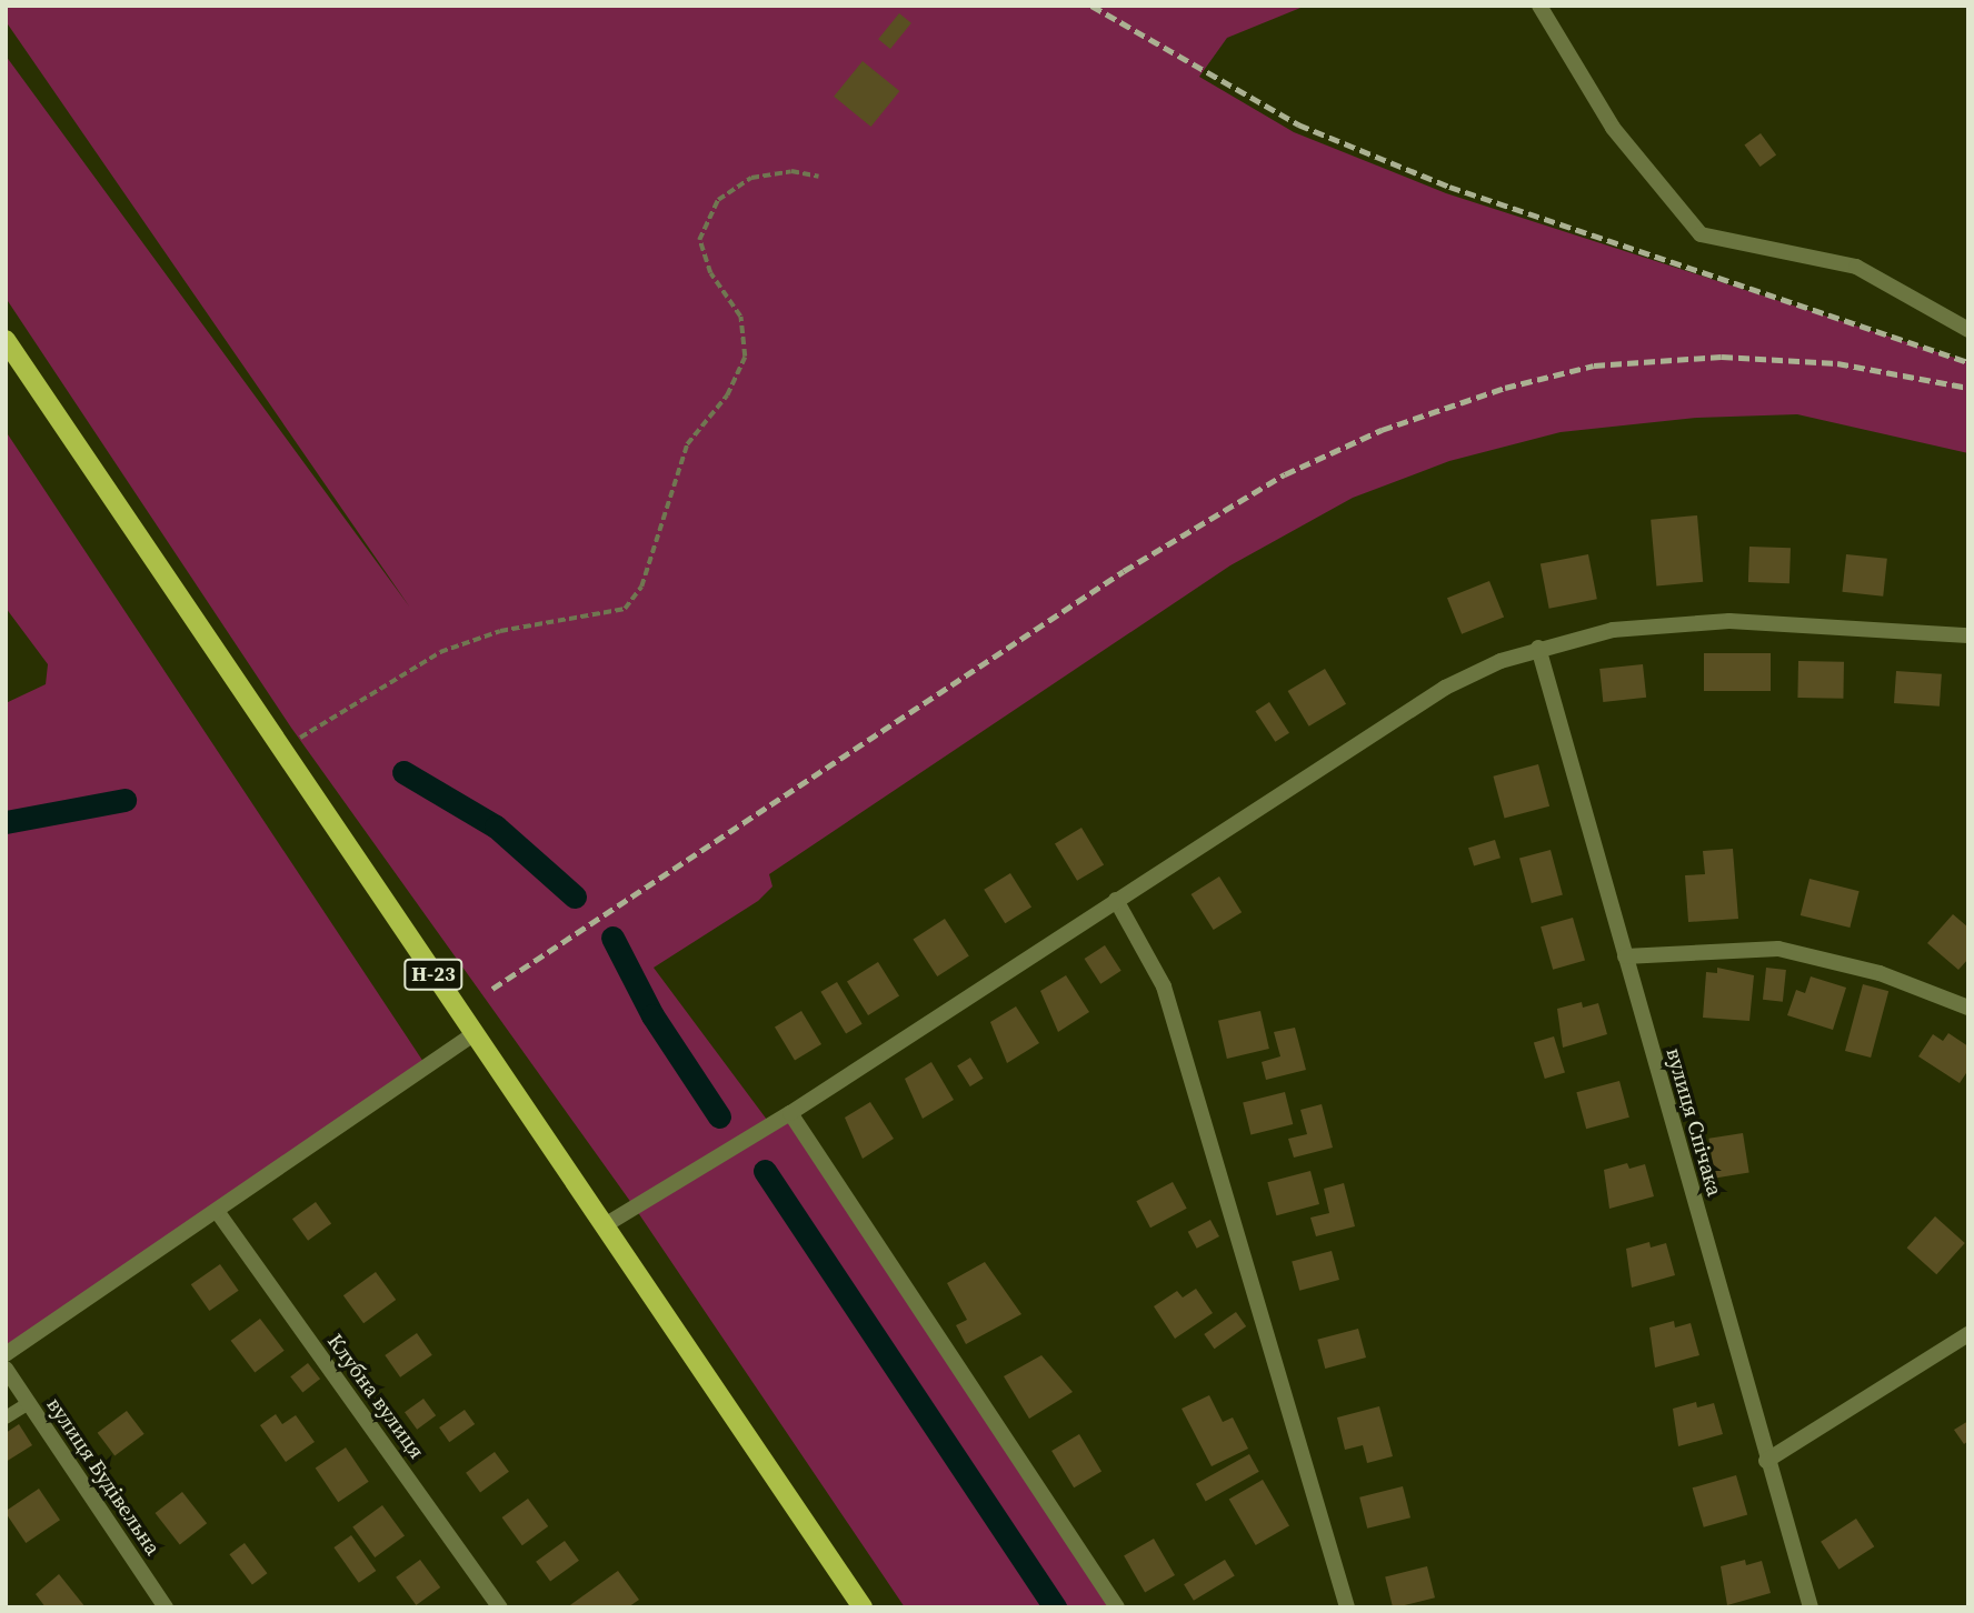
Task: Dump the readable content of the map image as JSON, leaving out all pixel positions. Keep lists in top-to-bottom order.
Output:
{
  "streets": {
    "main road": ["Н-23"],
    "street": ["вулиця Спічака", "Клубна вулиця", "вулиця Будівельна"]
  }
}
